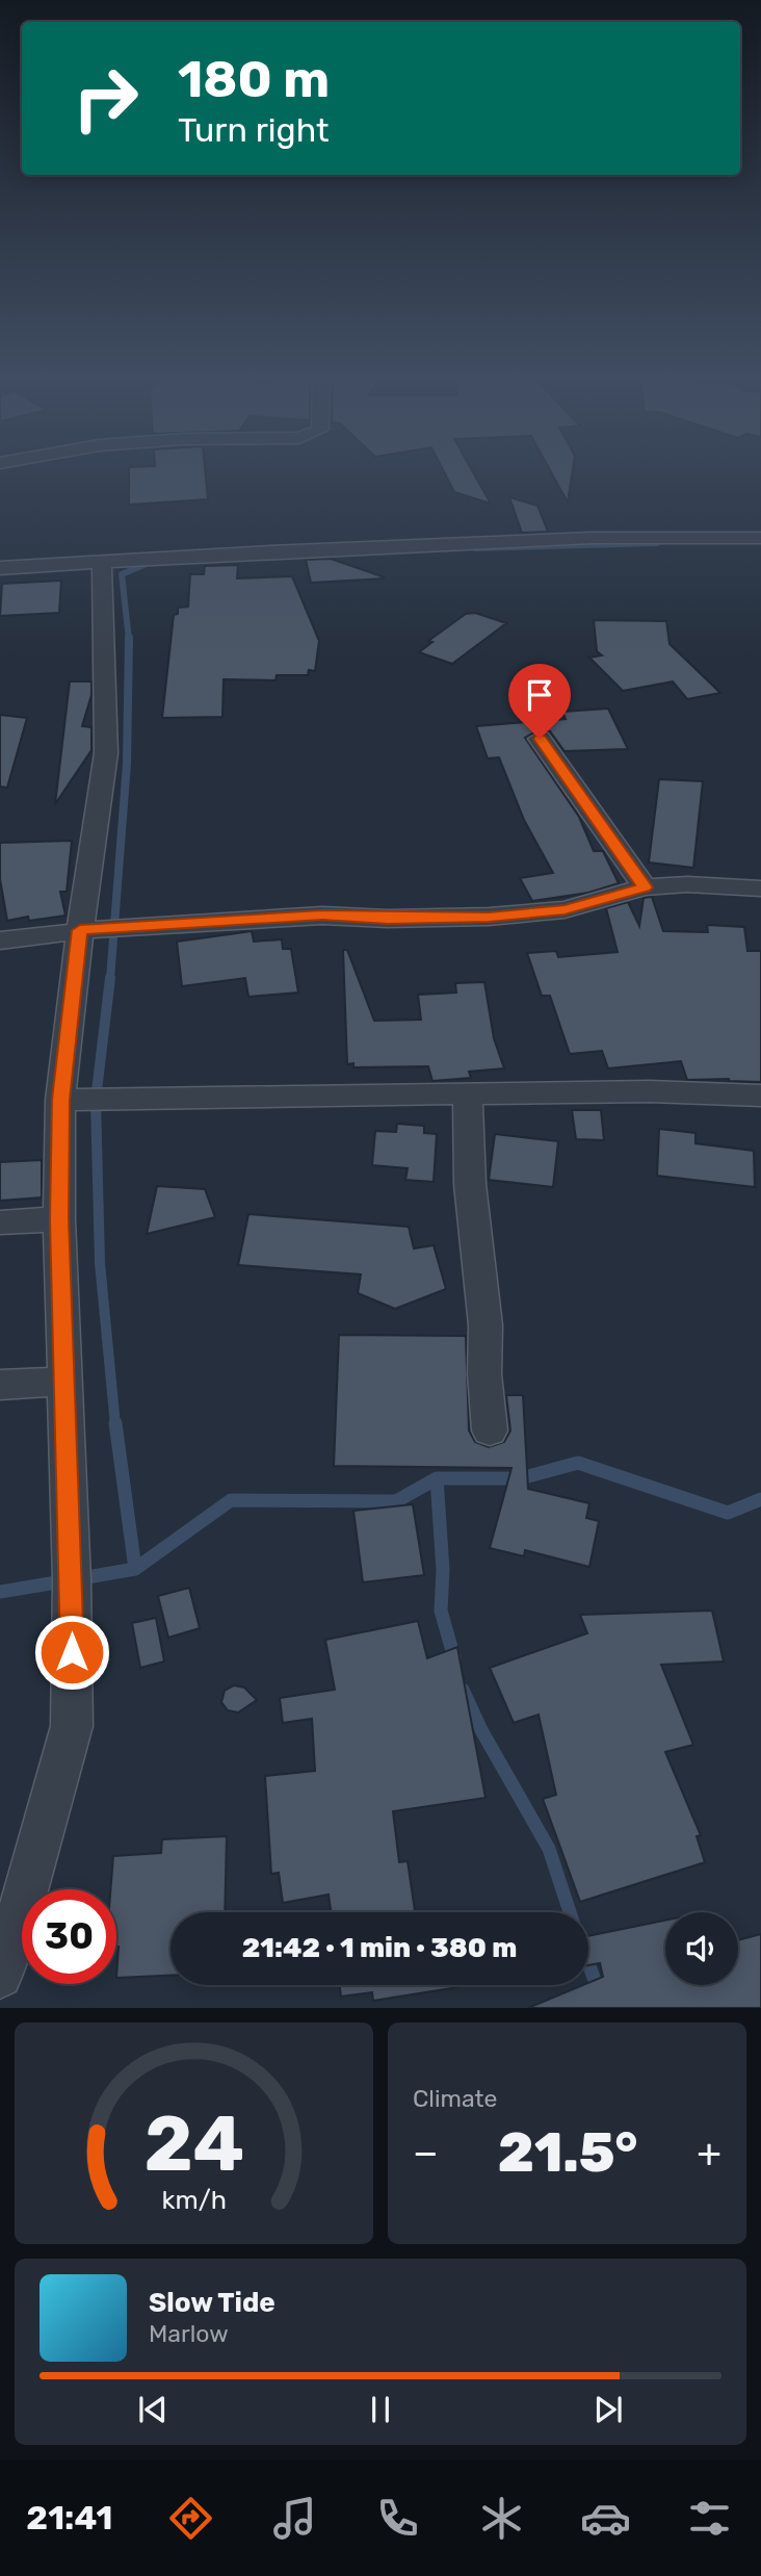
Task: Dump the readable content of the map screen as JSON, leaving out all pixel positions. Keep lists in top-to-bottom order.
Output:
{
  "page": {
    "turn": ["180 m", "Turn right"],
    "limit": "30",
    "trip": "21:42 · 1 min · 380 m",
    "tile": "Climate",
    "heat": ["−", "21.5°", "+"],
    "song": ["Slow Tide", "Marlow"],
    "tabs": "21:41",
    "gauge": ["24", "km/h"]
  }
}
